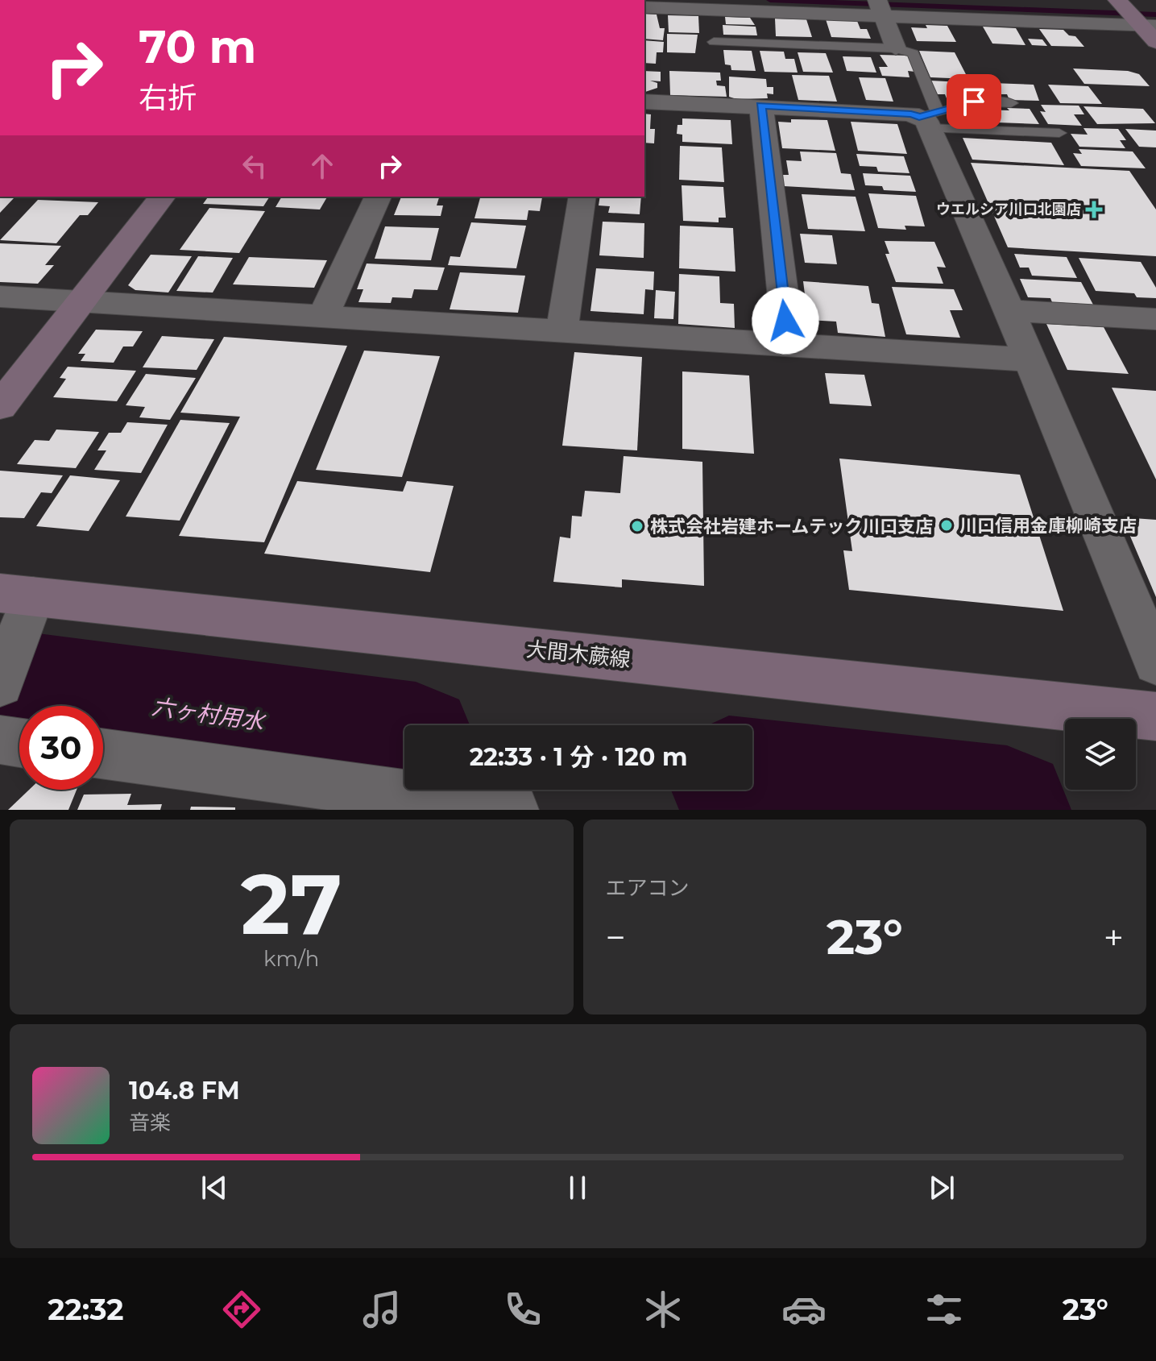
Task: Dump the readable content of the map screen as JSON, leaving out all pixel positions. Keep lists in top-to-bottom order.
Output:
{
  "streets": {
    "main road": ["大間木蕨線"]
  },
  "water": ["六ヶ村用水"],
  "places": {
    "health": ["ウエルシア川口北園店"],
    "other": ["川口信用金庫柳崎支店", "株式会社岩建ホームテック川口支店"]
  },
  "page": {
    "turn": ["70 m", "右折"],
    "limit": "30",
    "trip": "22:33 · 1 分 · 120 m",
    "tile": [
      ["27", "km/h"],
      "エアコン"
    ],
    "heat": ["−", "23°", "+"],
    "song": ["104.8 FM", "音楽"],
    "tabs": ["22:32", "23°"]
  }
}
